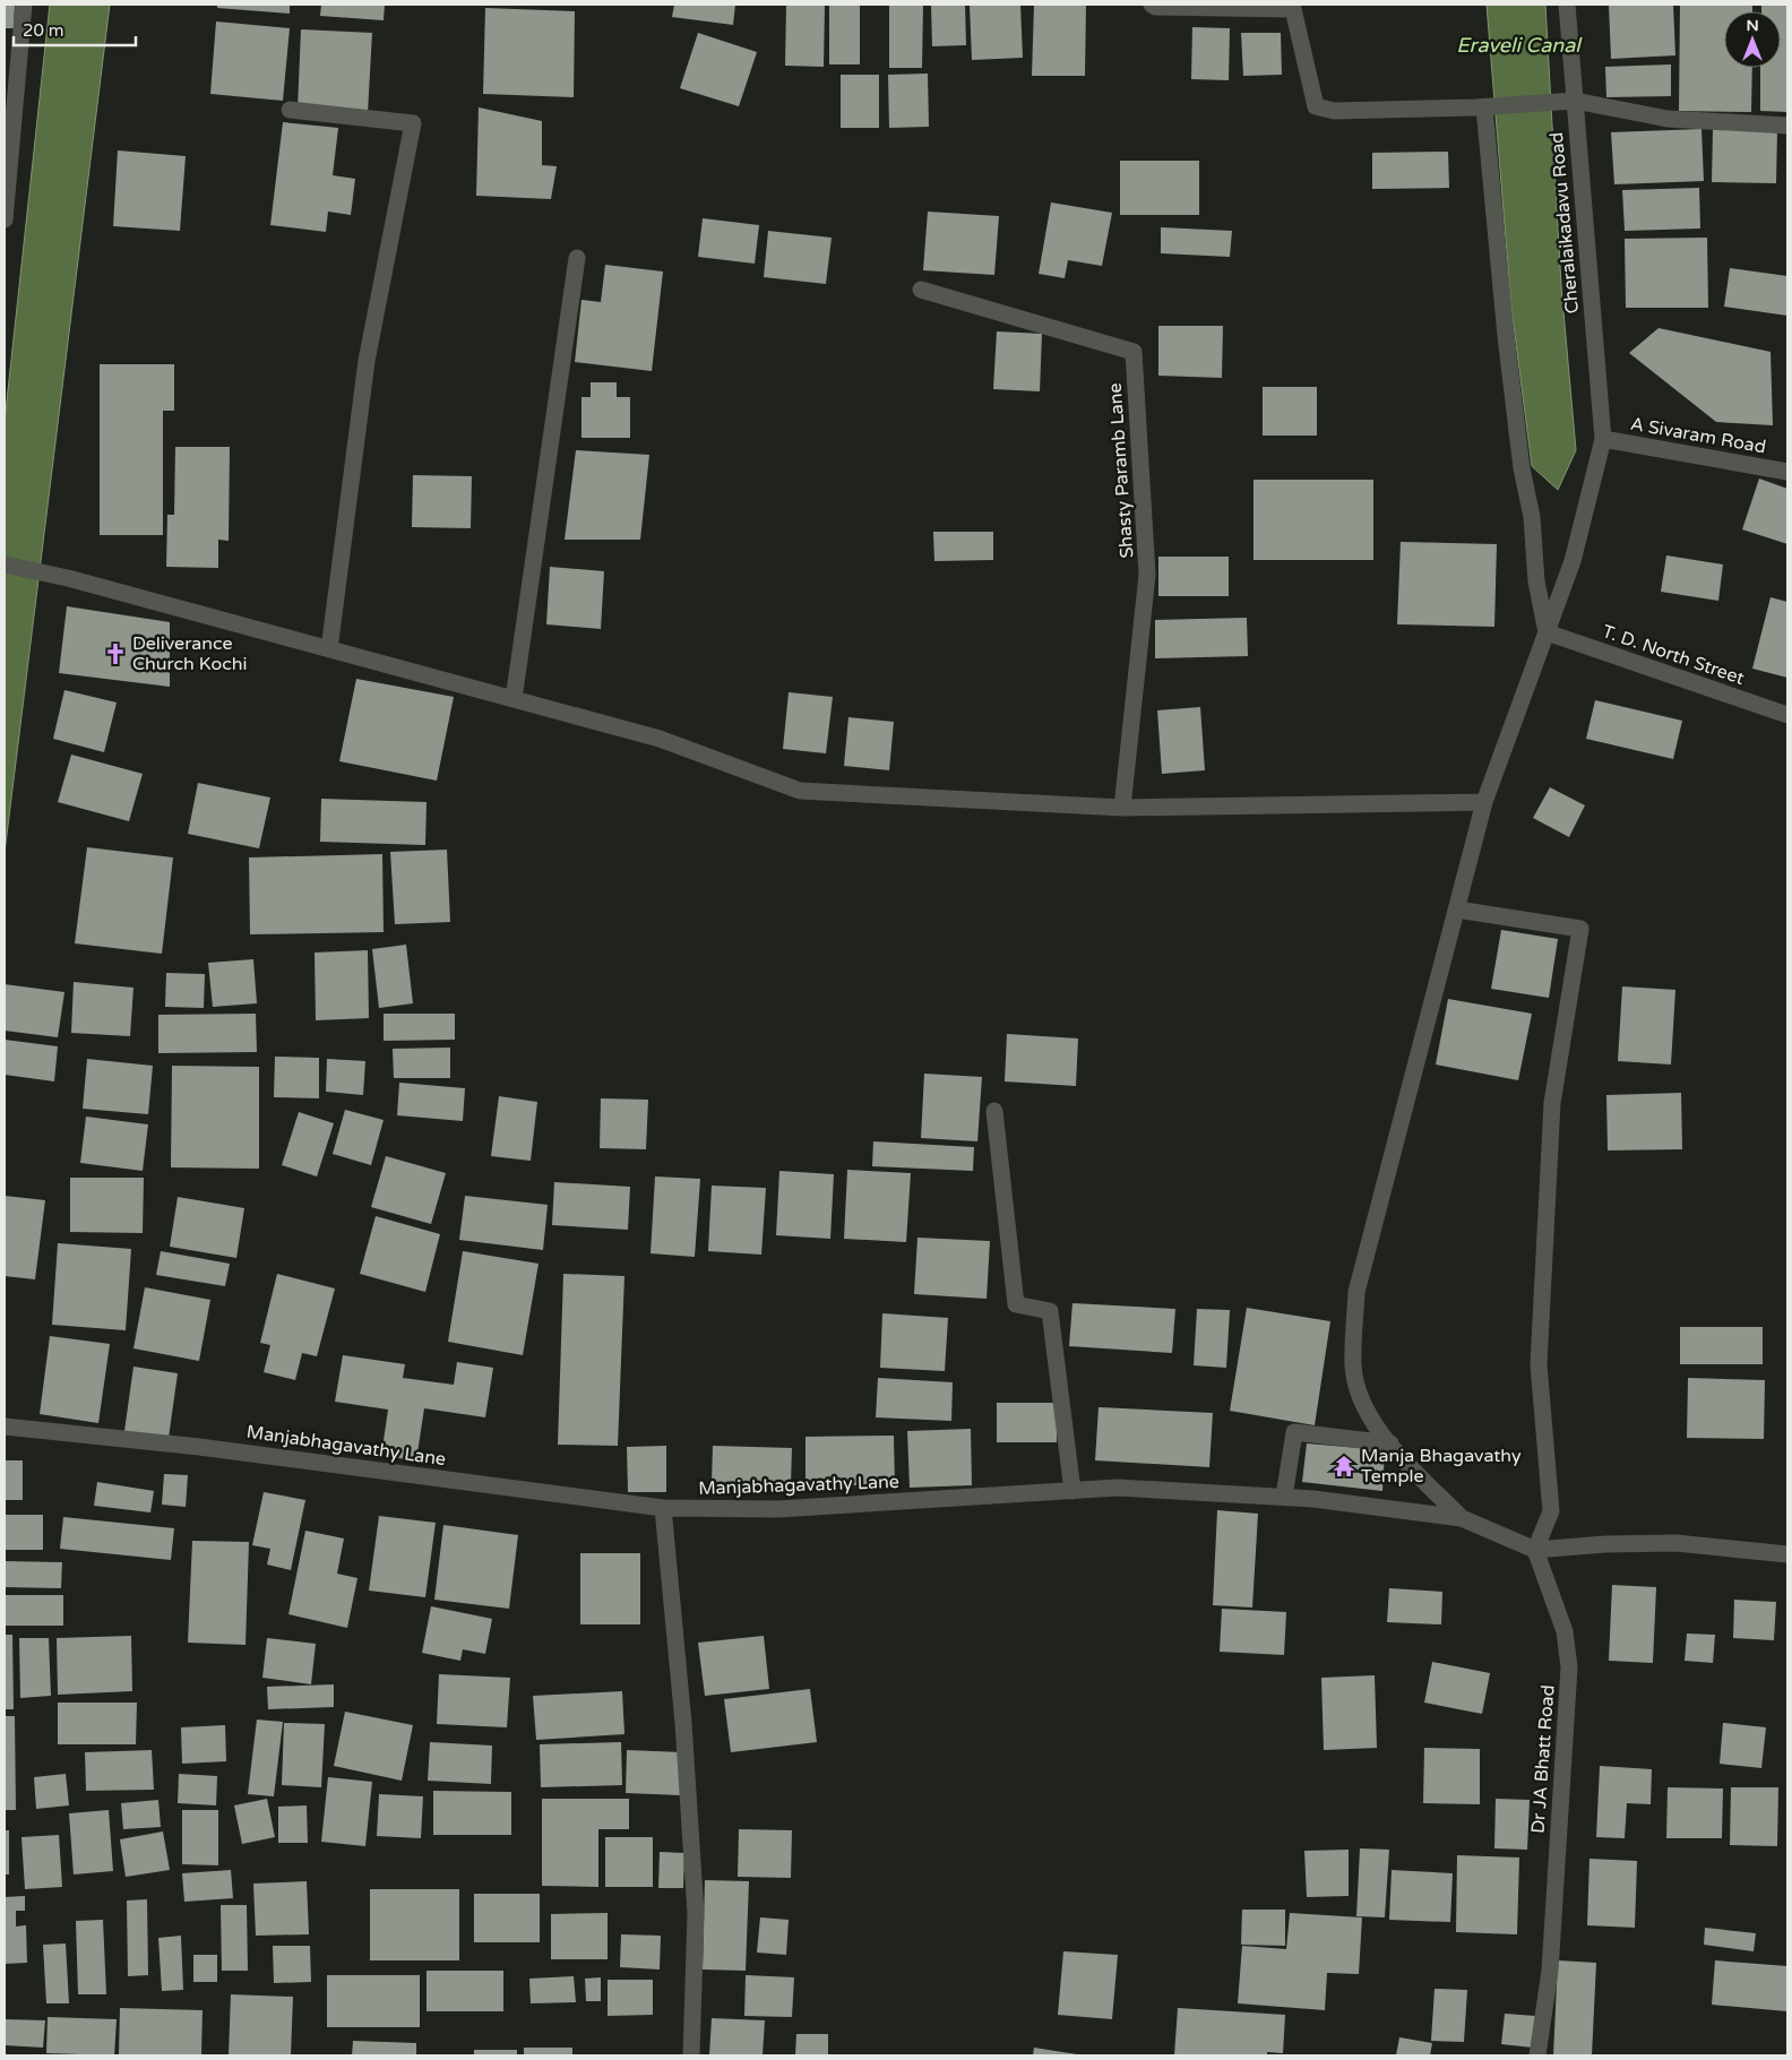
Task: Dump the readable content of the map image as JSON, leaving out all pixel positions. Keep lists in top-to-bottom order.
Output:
{
  "streets": {
    "street": [
      "Cheralaikadavu Road",
      "A Sivaram Road",
      "Shasty Paramb Lane",
      "T. D. North Street",
      "Manjabhagavathy Lane",
      "Dr JA Bhatt Road"
    ]
  },
  "crossings": [
    ["Cheralaikadavu Road", "A Sivaram Road"],
    ["Cheralaikadavu Road", "T. D. North Street"],
    ["Cheralaikadavu Road", "Manjabhagavathy Lane"]
  ],
  "water": ["Eraveli Canal"],
  "places": {
    "church": ["Deliverance Church Kochi"],
    "temple": ["Manja Bhagavathy Temple"]
  },
  "scale_bar": "20 m",
  "north": "top"
}
